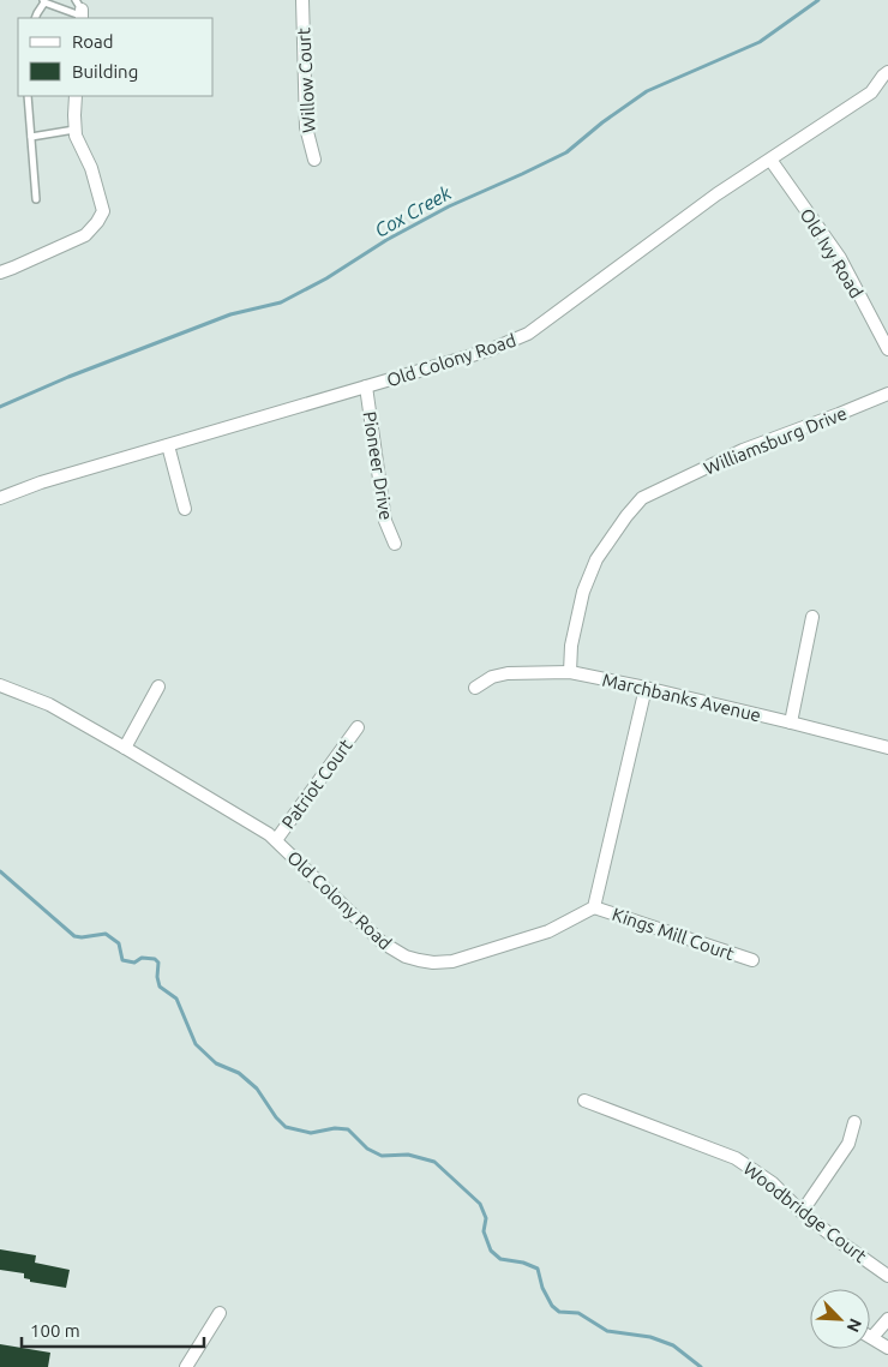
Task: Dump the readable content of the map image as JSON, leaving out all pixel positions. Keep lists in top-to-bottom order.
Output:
{
  "streets": {
    "street": [
      "Willow Court",
      "Old Ivy Road",
      "Old Colony Road",
      "Williamsburg Drive",
      "Pioneer Drive",
      "Marchbanks Avenue",
      "Patriot Court",
      "Kings Mill Court",
      "Woodbridge Court"
    ]
  },
  "crossings": [
    ["Old Ivy Road", "Old Colony Road"],
    ["Old Colony Road", "Pioneer Drive"],
    ["Old Colony Road", "Patriot Court"],
    ["Old Colony Road", "Kings Mill Court"],
    ["Williamsburg Drive", "Marchbanks Avenue"]
  ],
  "water": ["Cox Creek"],
  "legend": ["Road", "Building"],
  "scale_bar": "100 m",
  "north": "bottom right"
}
